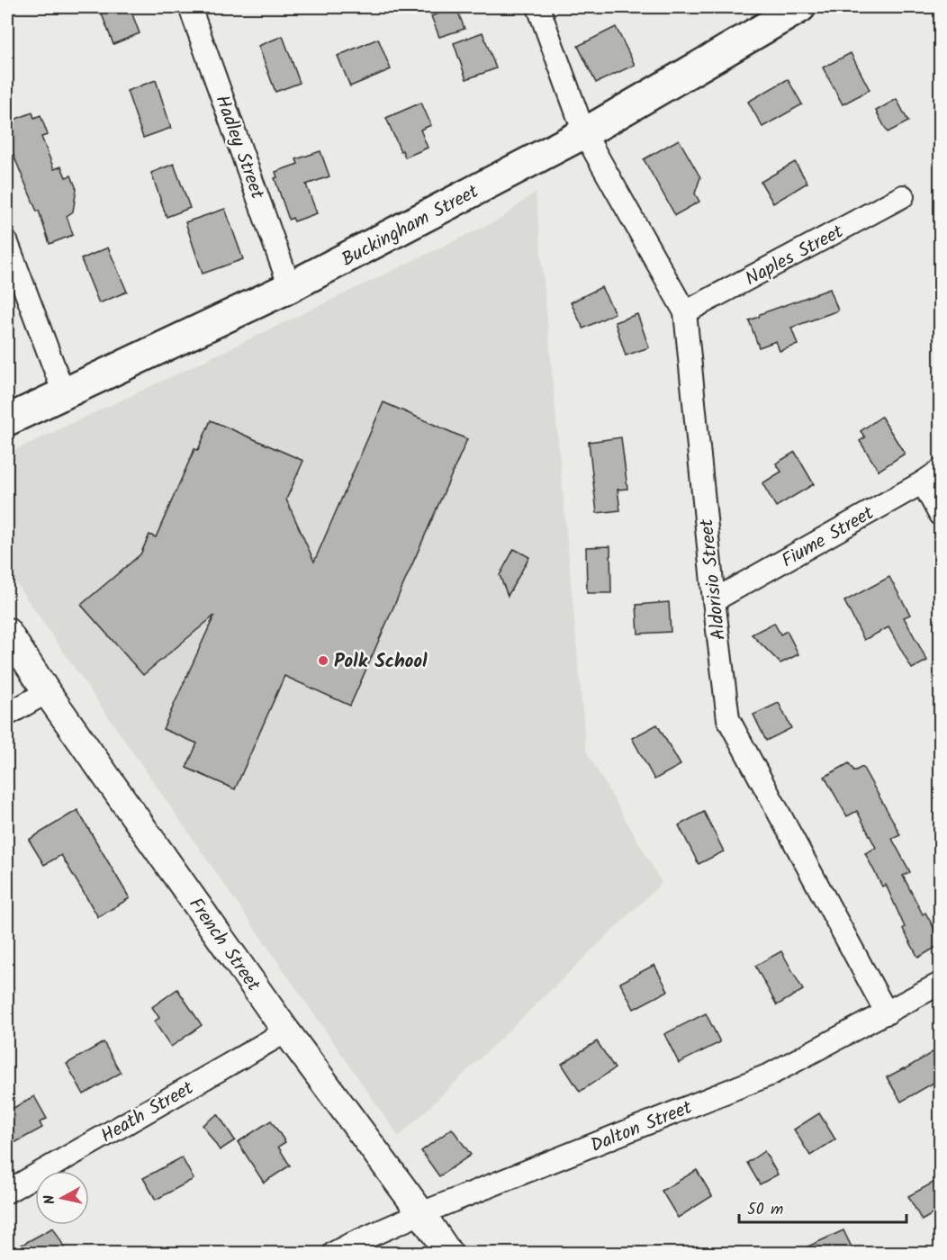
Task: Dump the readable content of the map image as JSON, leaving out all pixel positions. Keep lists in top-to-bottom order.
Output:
{
  "streets": {
    "main road": ["Buckingham Street"],
    "street": [
      "Hadley Street",
      "Naples Street",
      "Fiume Street",
      "Aldorisio Street",
      "French Street",
      "Heath Street",
      "Dalton Street"
    ]
  },
  "crossings": [
    ["Hadley Street", "Buckingham Street"],
    ["Buckingham Street", "Aldorisio Street"],
    ["Naples Street", "Aldorisio Street"],
    ["Fiume Street", "Aldorisio Street"],
    ["Aldorisio Street", "Dalton Street"],
    ["French Street", "Heath Street"],
    ["French Street", "Dalton Street"]
  ],
  "places": ["Polk School"],
  "scale_bar": "50 m",
  "north": "left"
}
